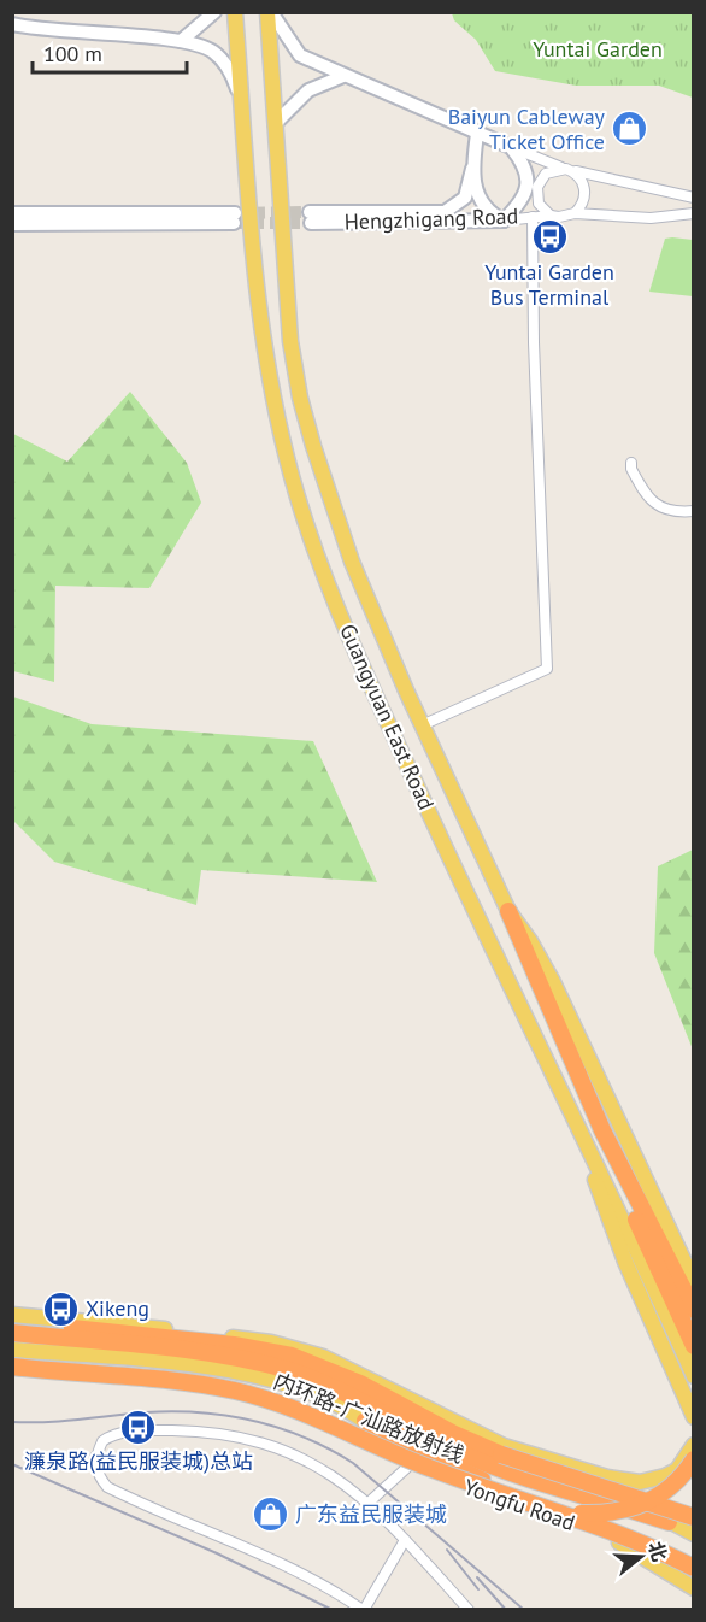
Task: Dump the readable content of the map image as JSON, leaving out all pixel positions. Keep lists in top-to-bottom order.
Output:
{
  "streets": {
    "highway": ["内环路-广汕路放射线"],
    "main road": ["Hengzhigang Road", "Guangyuan East Road", "Yongfu Road"]
  },
  "parks": ["Yuntai Garden"],
  "places": {
    "shop": ["Baiyun Cableway Ticket Office", "广东益民服装城"],
    "bus stop": ["Yuntai Garden Bus Terminal", "Xikeng", "濂泉路(益民服装城)总站"]
  },
  "scale_bar": "100 m",
  "north": "right"
}
